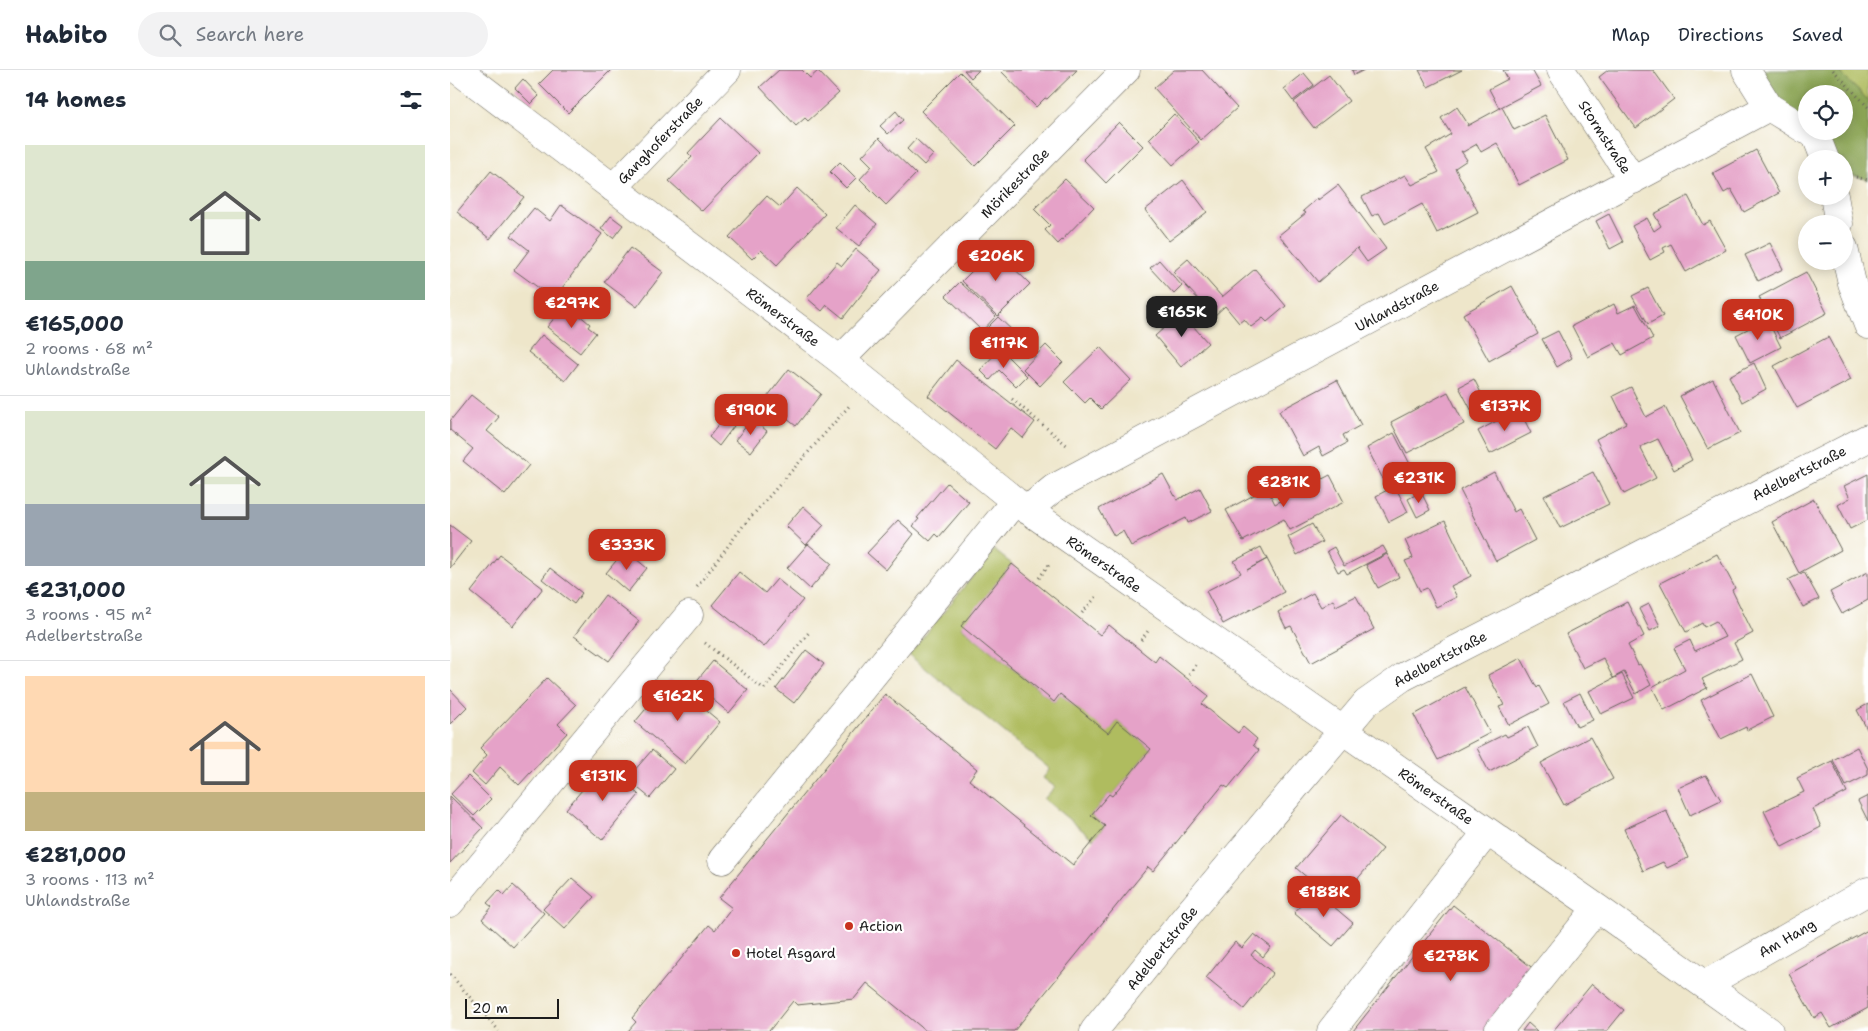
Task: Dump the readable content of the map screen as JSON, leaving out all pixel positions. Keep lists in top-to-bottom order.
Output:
{
  "streets": {
    "street": [
      "Stormstraße",
      "Ganghoferstraße",
      "Mörikestraße",
      "Uhlandstraße",
      "Römerstraße",
      "Adelbertstraße",
      "Am Hang"
    ]
  },
  "crossings": [
    ["Stormstraße", "Uhlandstraße"],
    ["Ganghoferstraße", "Römerstraße"],
    ["Mörikestraße", "Römerstraße"],
    ["Uhlandstraße", "Römerstraße"],
    ["Römerstraße", "Adelbertstraße"],
    ["Römerstraße", "Am Hang"]
  ],
  "places": ["Action", "Hotel Asgard"],
  "scale_bar": "20 m",
  "page": {
    "header": "Habito",
    "search": "Search here",
    "nav": ["Map", "Directions", "Saved"],
    "heading": "14 homes",
    "map_buttons": ["+", "−"],
    "list": [
      {
        "name": "€165,000",
        "note": "2 rooms · 68 m² · Uhlandstraße"
      },
      {
        "name": "€231,000",
        "note": "3 rooms · 95 m² · Adelbertstraße"
      },
      {
        "name": "€281,000",
        "note": "3 rooms · 113 m² · Uhlandstraße"
      }
    ],
    "price": [
      "€206K",
      "€297K",
      "€165K",
      "€410K",
      "€117K",
      "€137K",
      "€190K",
      "€231K",
      "€281K",
      "€333K",
      "€162K",
      "€131K",
      "€188K",
      "€278K"
    ],
    "scale": "20 m"
  }
}
